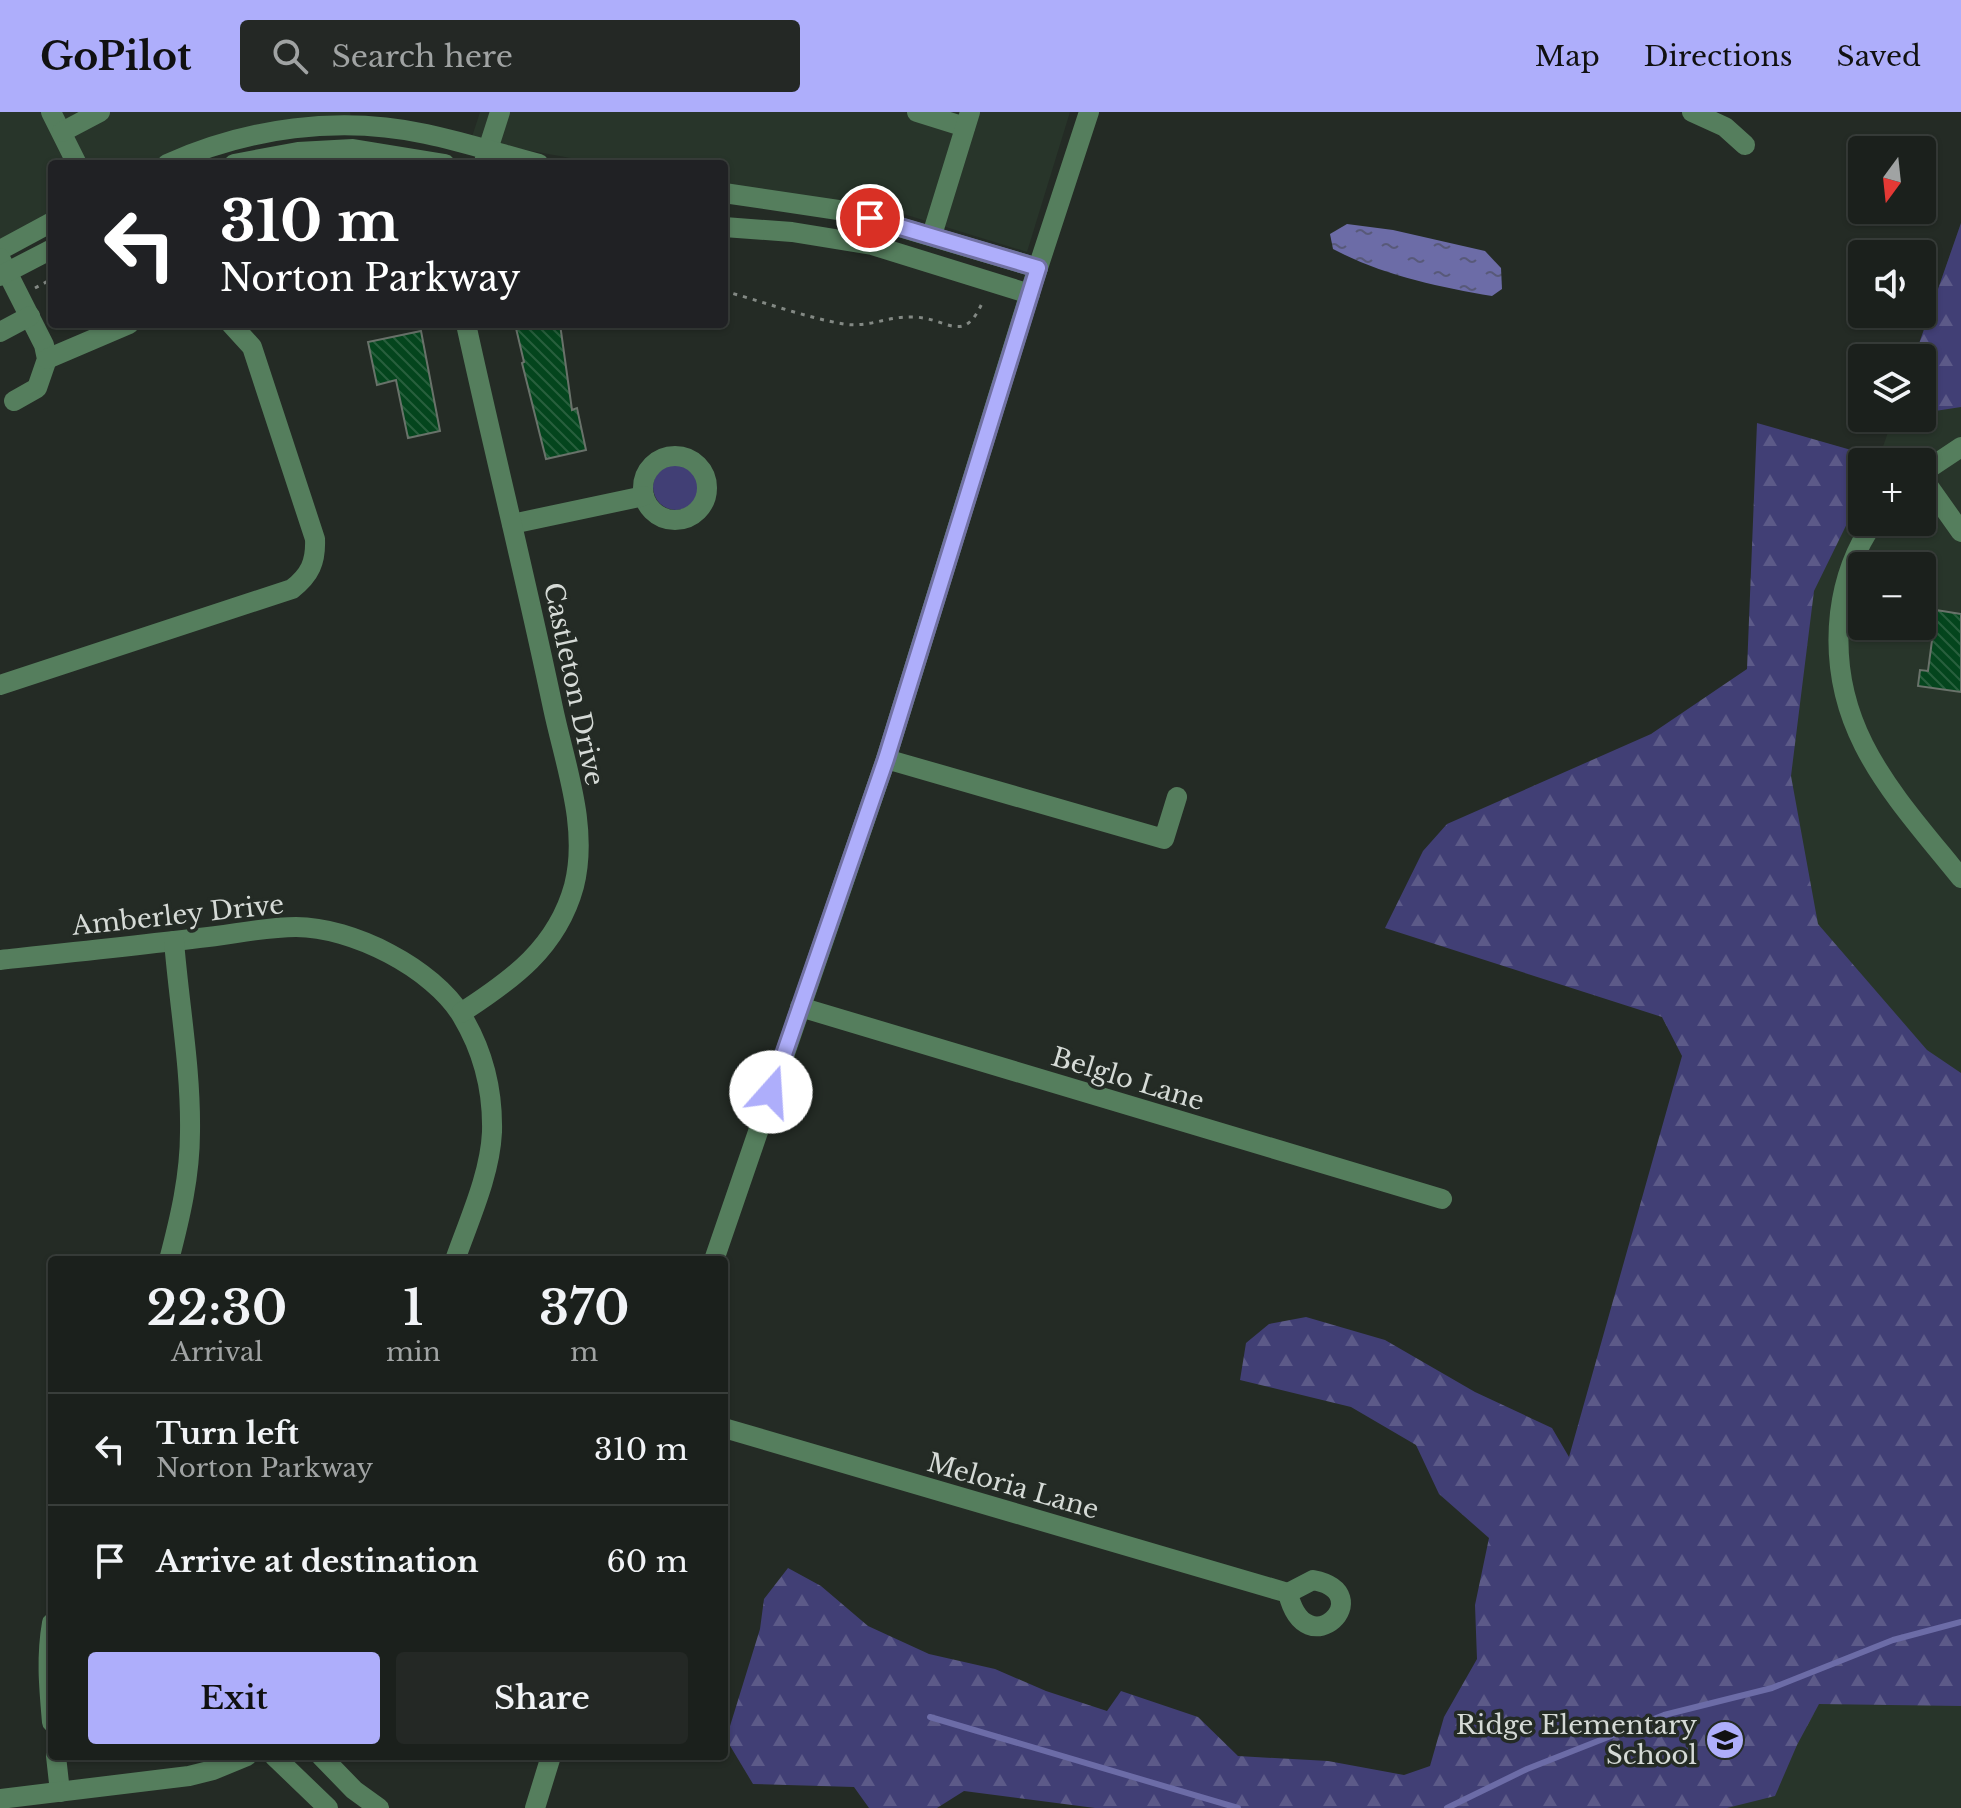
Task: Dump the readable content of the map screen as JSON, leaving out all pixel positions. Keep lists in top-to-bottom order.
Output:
{
  "streets": {
    "street": [
      "Castleton Drive",
      "Amberley Drive",
      "Belglo Lane",
      "Meloria Lane"
    ]
  },
  "crossings": [
    ["Castleton Drive", "Amberley Drive"]
  ],
  "places": {
    "school or university": ["Ridge Elementary School"]
  },
  "north": "bottom",
  "page": {
    "header": "GoPilot",
    "search": "Search here",
    "nav": ["Map", "Directions", "Saved"],
    "map_buttons": ["+", "−"],
    "turn": ["310 m", "Norton Parkway"],
    "eta": [
      "22:30",
      "Arrival",
      "1",
      "min",
      "370",
      "m"
    ],
    "list": [
      {
        "name": "Turn left",
        "note": "Norton Parkway",
        "value": "310 m"
      },
      {
        "name": "Arrive at destination",
        "value": "60 m"
      }
    ],
    "buttons": ["Exit", "Share"]
  }
}
